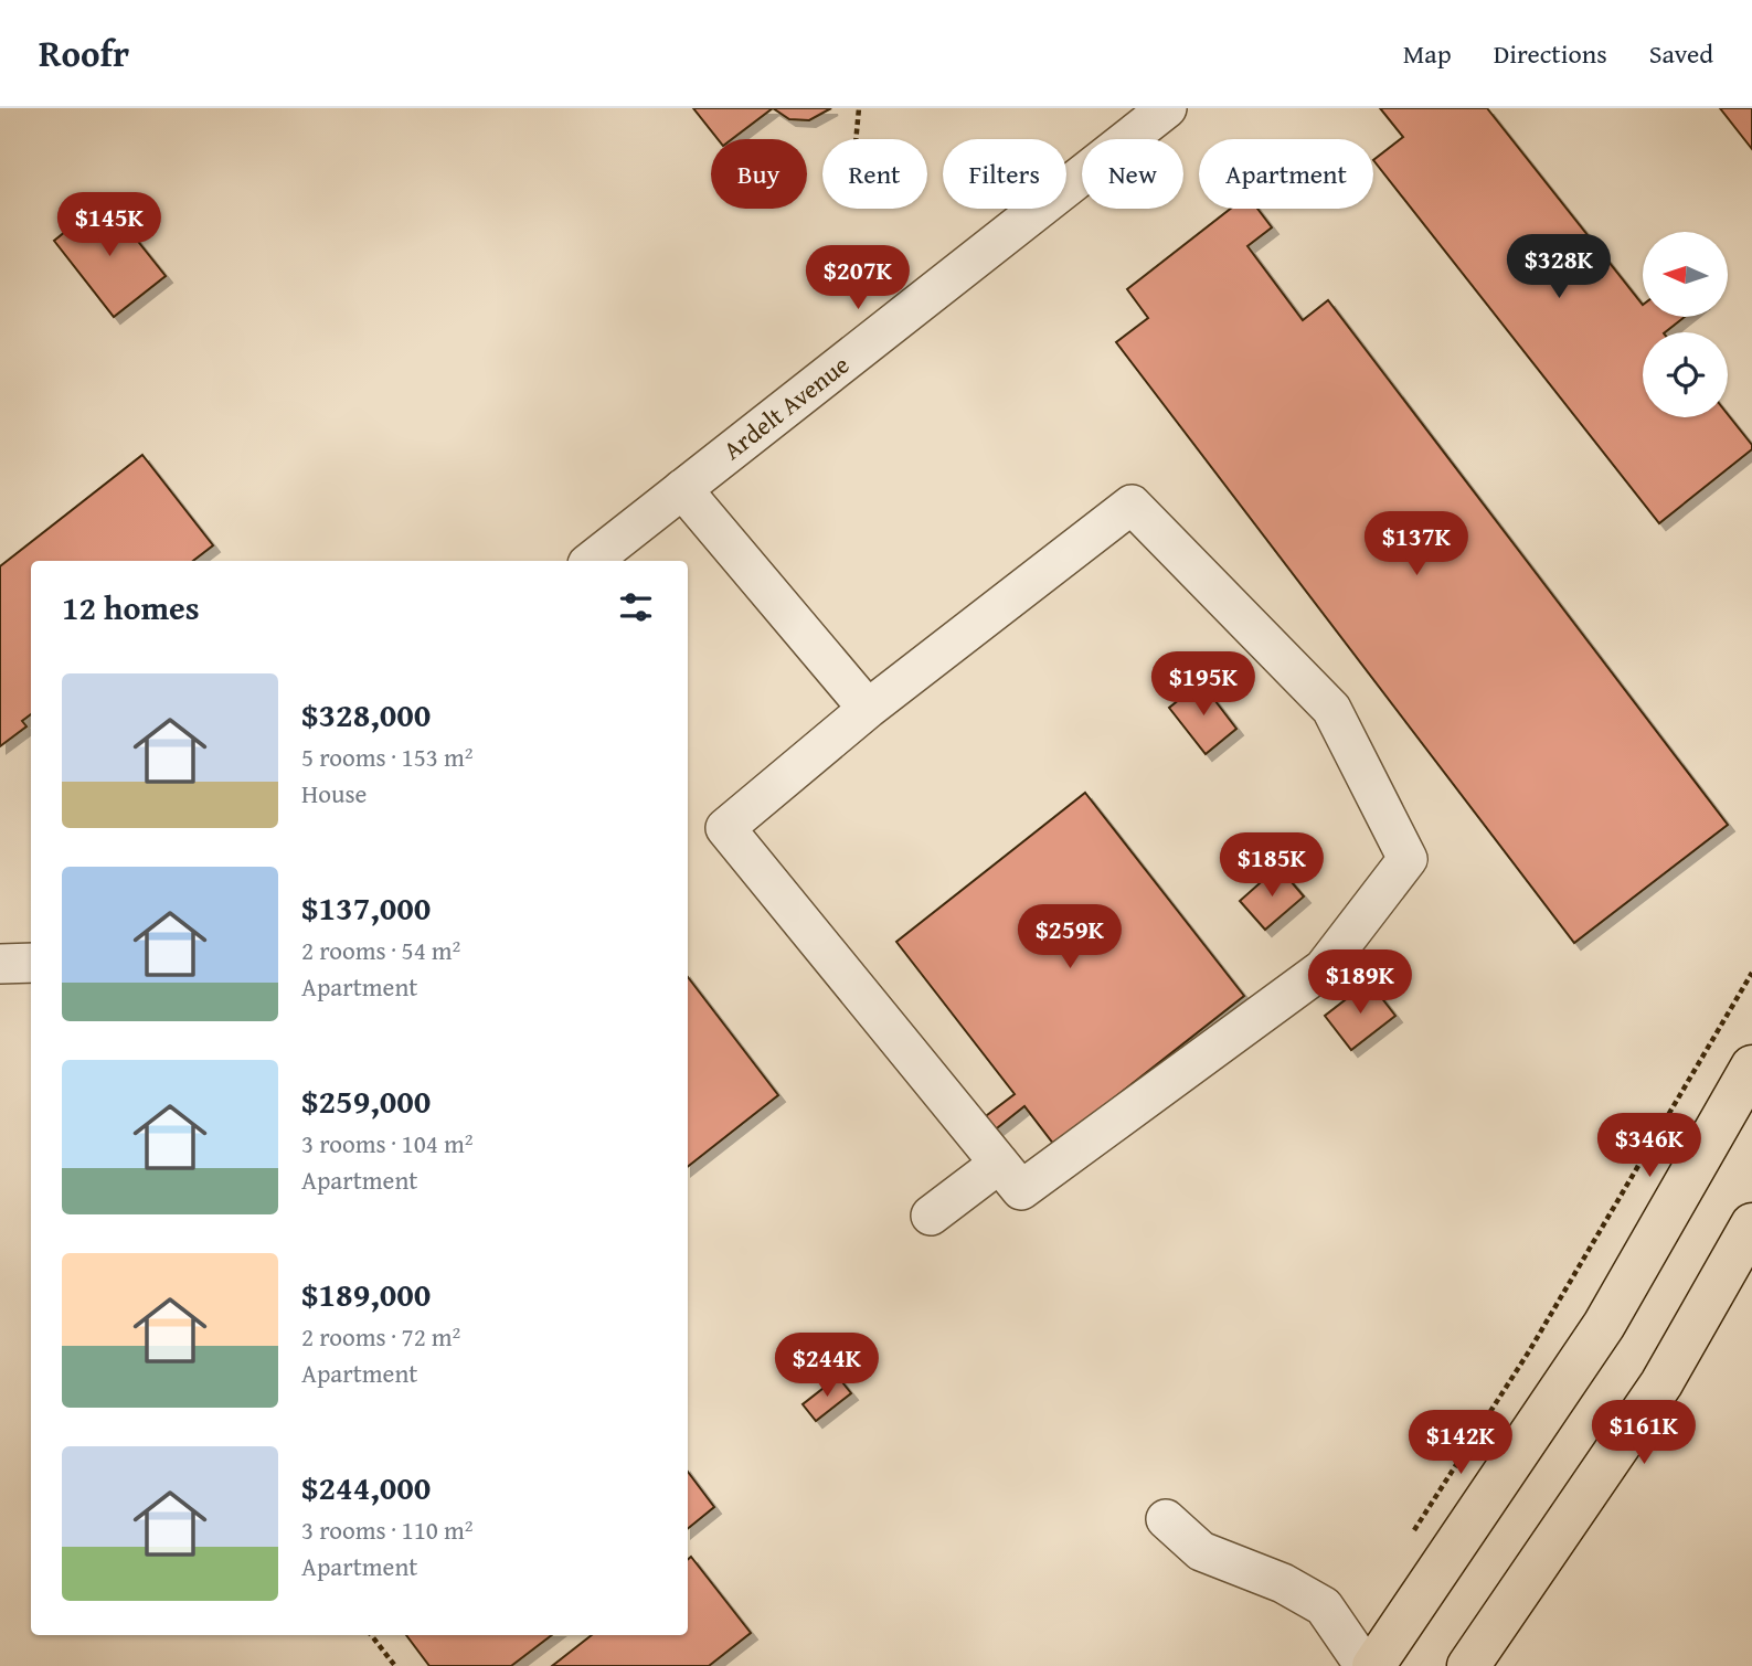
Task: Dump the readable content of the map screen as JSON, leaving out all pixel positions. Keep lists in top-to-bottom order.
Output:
{
  "streets": {
    "street": ["Ardelt Avenue"]
  },
  "north": "left",
  "page": {
    "header": "Roofr",
    "nav": ["Map", "Directions", "Saved"],
    "chip": [
      "Buy",
      "Rent",
      "Filters",
      "New",
      "Apartment"
    ],
    "price": [
      "$145K",
      "$328K",
      "$207K",
      "$137K",
      "$195K",
      "$185K",
      "$259K",
      "$189K",
      "$346K",
      "$244K",
      "$161K",
      "$142K"
    ],
    "heading": "12 homes",
    "list": [
      {
        "name": "$328,000",
        "note": "5 rooms · 153 m² · House"
      },
      {
        "name": "$137,000",
        "note": "2 rooms · 54 m² · Apartment"
      },
      {
        "name": "$259,000",
        "note": "3 rooms · 104 m² · Apartment"
      },
      {
        "name": "$189,000",
        "note": "2 rooms · 72 m² · Apartment"
      },
      {
        "name": "$244,000",
        "note": "3 rooms · 110 m² · Apartment"
      }
    ]
  }
}
